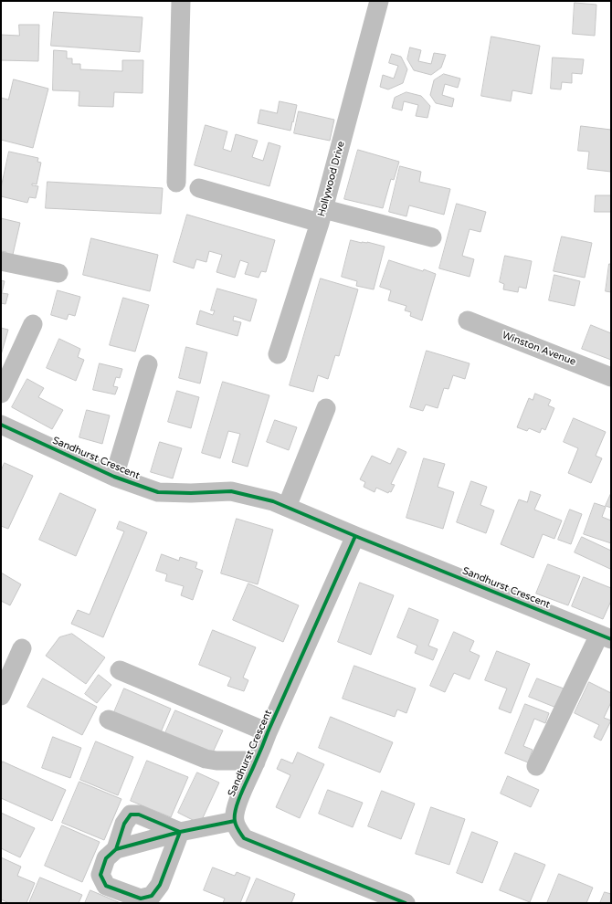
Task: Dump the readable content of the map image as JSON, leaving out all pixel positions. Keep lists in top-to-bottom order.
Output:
{
  "streets": {
    "street": ["Hollywood Drive", "Winston Avenue", "Sandhurst Crescent"]
  }
}
